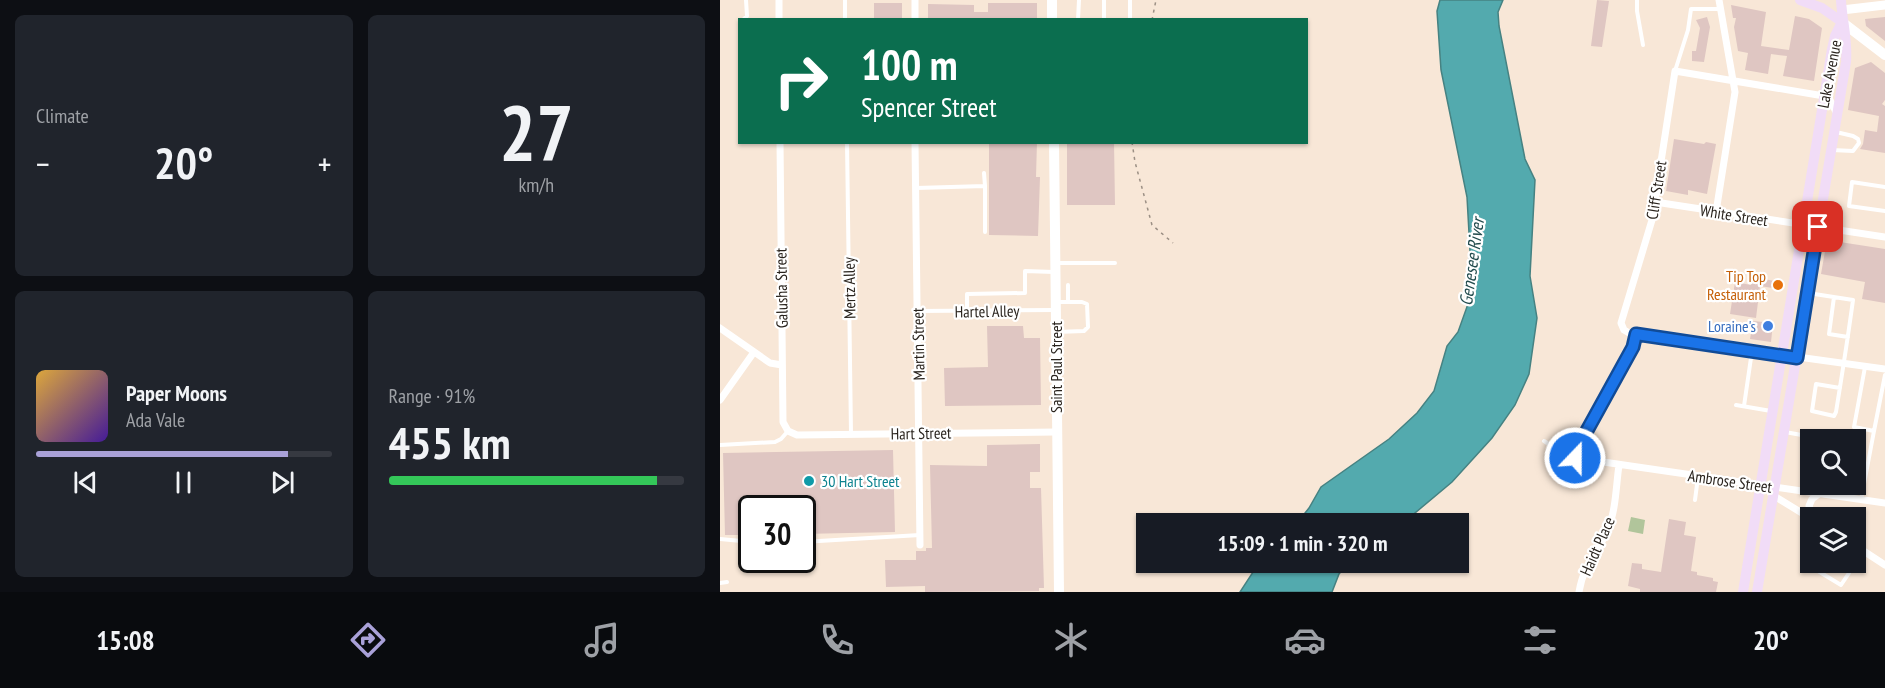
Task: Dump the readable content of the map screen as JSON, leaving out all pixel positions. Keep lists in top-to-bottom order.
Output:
{
  "streets": {
    "main road": ["Lake Avenue", "Saint Paul Street"],
    "street": [
      "Cliff Street",
      "White Street",
      "Galusha Street",
      "Martin Street",
      "Hart Street",
      "Ambrose Street",
      "Haidt Place"
    ],
    "lane": ["Mertz Alley", "Hartel Alley"]
  },
  "crossings": [
    ["Lake Avenue", "White Street"],
    ["Lake Avenue", "Ambrose Street"],
    ["Cliff Street", "White Street"],
    ["Galusha Street", "Hart Street"],
    ["Mertz Alley", "Hart Street"],
    ["Hartel Alley", "Martin Street"],
    ["Hartel Alley", "Saint Paul Street"],
    ["Martin Street", "Hart Street"],
    ["Saint Paul Street", "Hart Street"],
    ["Ambrose Street", "Haidt Place"]
  ],
  "water": ["Genesee River"],
  "places": ["Tip Top Restaurant", "Loraine's", "30 Hart Street"],
  "page": {
    "tile": [
      "Climate",
      ["27", "km/h"],
      ["Range · 91%", "455 km"]
    ],
    "turn": ["100 m", "Spencer Street"],
    "heat": ["−", "20°", "+"],
    "song": ["Paper Moons", "Ada Vale"],
    "limit": "30",
    "trip": "15:09 · 1 min · 320 m",
    "tabs": ["15:08", "20°"]
  }
}
